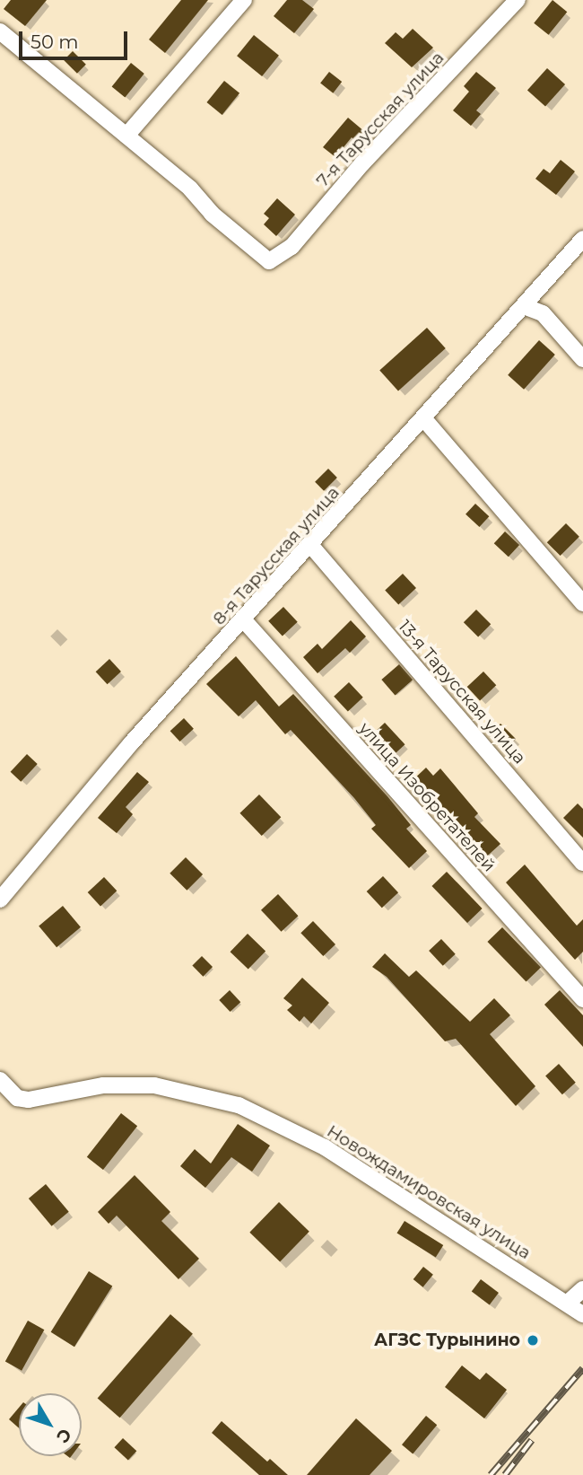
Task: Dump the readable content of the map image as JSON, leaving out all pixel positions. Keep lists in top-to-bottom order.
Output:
{
  "streets": {
    "street": [
      "7-я Тарусская улица",
      "8-я Тарусская улица",
      "13-я Тарусская улица",
      "улица Изобретателей",
      "Новождамировская улица"
    ]
  },
  "crossings": [
    ["8-я Тарусская улица", "13-я Тарусская улица"],
    ["8-я Тарусская улица", "улица Изобретателей"]
  ],
  "places": ["АГЗС Турынино"],
  "scale_bar": "50 m",
  "north": "bottom right"
}
